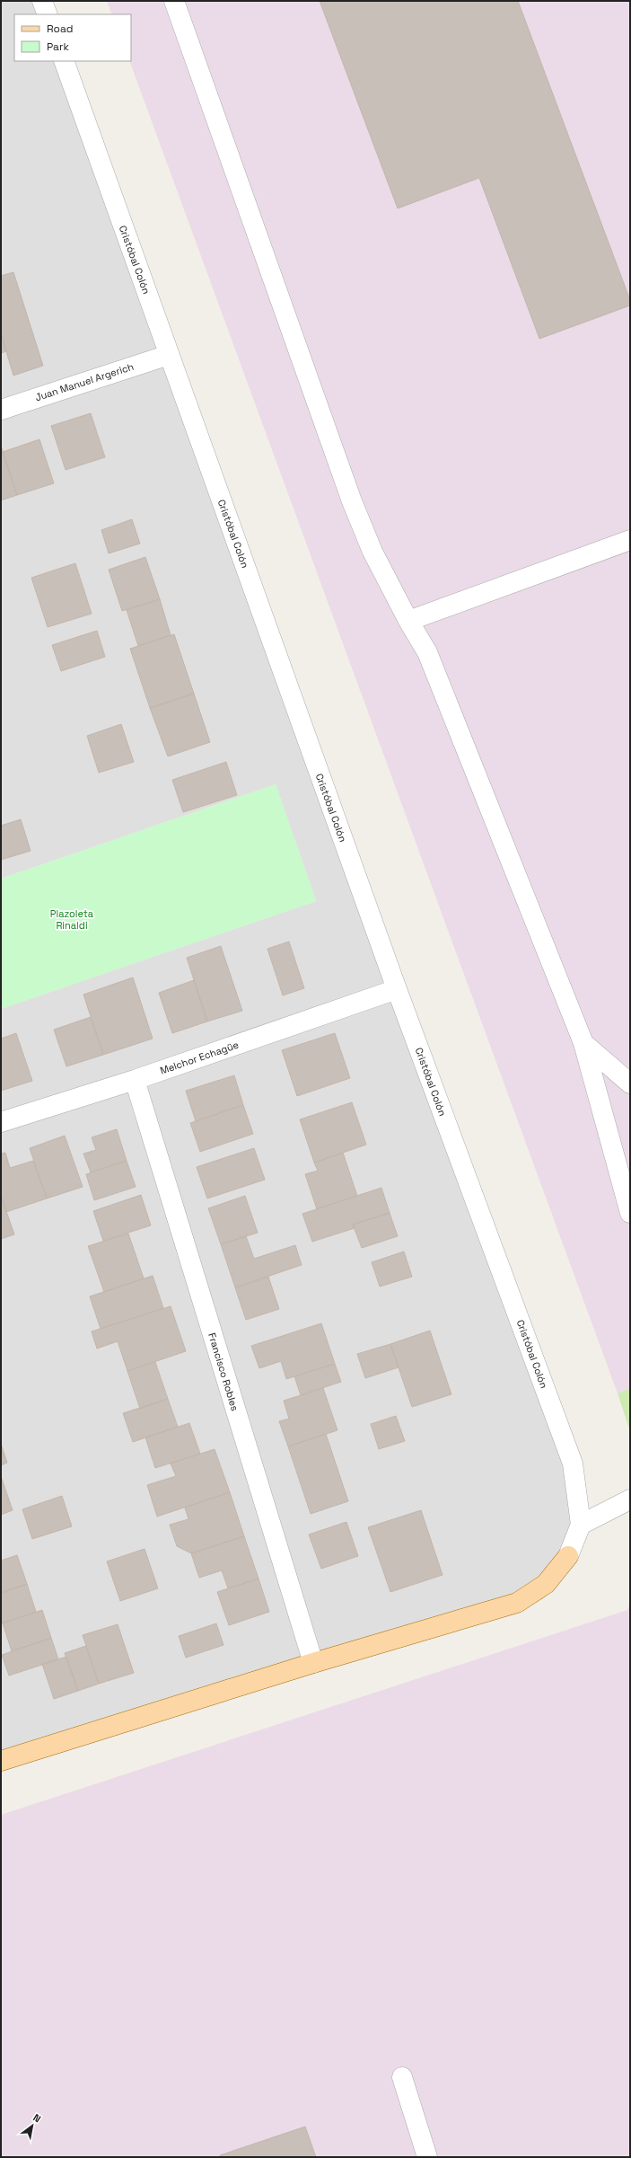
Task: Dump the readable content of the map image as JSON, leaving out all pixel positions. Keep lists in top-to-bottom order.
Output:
{
  "streets": {
    "street": [
      "Cristóbal Colón",
      "Juan Manuel Argerich",
      "Melchor Echagüe",
      "Francisco Robles"
    ]
  },
  "crossings": [
    ["Cristóbal Colón", "Juan Manuel Argerich"],
    ["Cristóbal Colón", "Melchor Echagüe"],
    ["Melchor Echagüe", "Francisco Robles"]
  ],
  "parks": ["Plazoleta Rinaldi"],
  "legend": ["Road", "Park"],
  "north": "top right"
}
